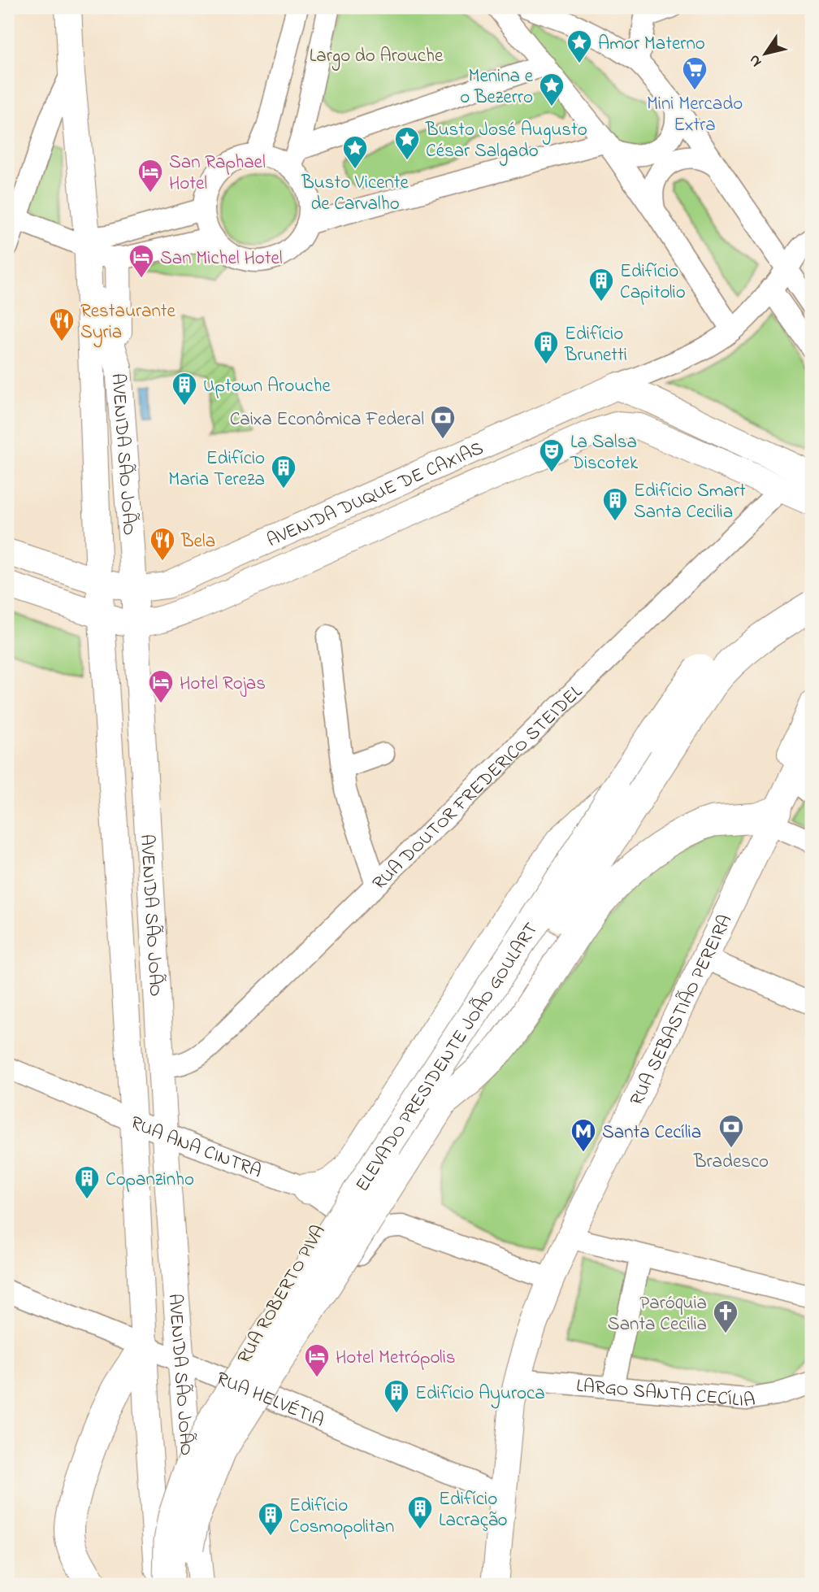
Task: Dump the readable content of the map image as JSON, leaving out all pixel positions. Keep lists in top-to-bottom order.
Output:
{
  "streets": {
    "highway": ["ELEVADO PRESIDENTE JOÃO GOULART"],
    "main road": ["AVENIDA SÃO JOÃO", "AVENIDA DUQUE DE CAXIAS", "RUA SEBASTIÃO PEREIRA"],
    "street": [
      "RUA DOUTOR FREDERICO STEIDEL",
      "RUA ANA CINTRA",
      "RUA ROBERTO PIVA",
      "LARGO SANTA CECÍLIA",
      "RUA HELVÉTIA"
    ]
  },
  "crossings": [
    ["AVENIDA SÃO JOÃO", "AVENIDA DUQUE DE CAXIAS"],
    ["AVENIDA SÃO JOÃO", "RUA DOUTOR FREDERICO STEIDEL"],
    ["AVENIDA SÃO JOÃO", "RUA ANA CINTRA"],
    ["AVENIDA SÃO JOÃO", "RUA HELVÉTIA"],
    ["RUA SEBASTIÃO PEREIRA", "LARGO SANTA CECÍLIA"],
    ["RUA SEBASTIÃO PEREIRA", "RUA HELVÉTIA"],
    ["RUA ANA CINTRA", "RUA ROBERTO PIVA"],
    ["RUA ROBERTO PIVA", "RUA HELVÉTIA"]
  ],
  "parks": ["Largo do Arouche"],
  "places": {
    "place": [
      "Amor Materno",
      "Menina e o Bezerro",
      "Busto José Augusto César Salgado",
      "Busto Vicente de Carvalho"
    ],
    "supermarket": ["Mini Mercado Extra"],
    "hotel": [
      "San Raphael Hotel",
      "San Michel Hotel",
      "Hotel Rojas",
      "Hotel Metrópolis"
    ],
    "building": [
      "Edifício Capitolio",
      "Edifício Brunetti",
      "Uptown Arouche",
      "Edifício Maria Tereza",
      "Edifício Smart Santa Cecilia",
      "Copanzinho",
      "Edifício Ayuroca",
      "Edifício Lacração",
      "Edifício Cosmopolitan"
    ],
    "restaurant": ["Restaurante Syria", "Bela"],
    "bank": ["Caixa Econômica Federal", "Bradesco"],
    "theatre": ["La Salsa Discotek"],
    "metro station": ["Santa Cecília"],
    "church": ["Paróquia Santa Cecilia"]
  },
  "north": "bottom left"
}
